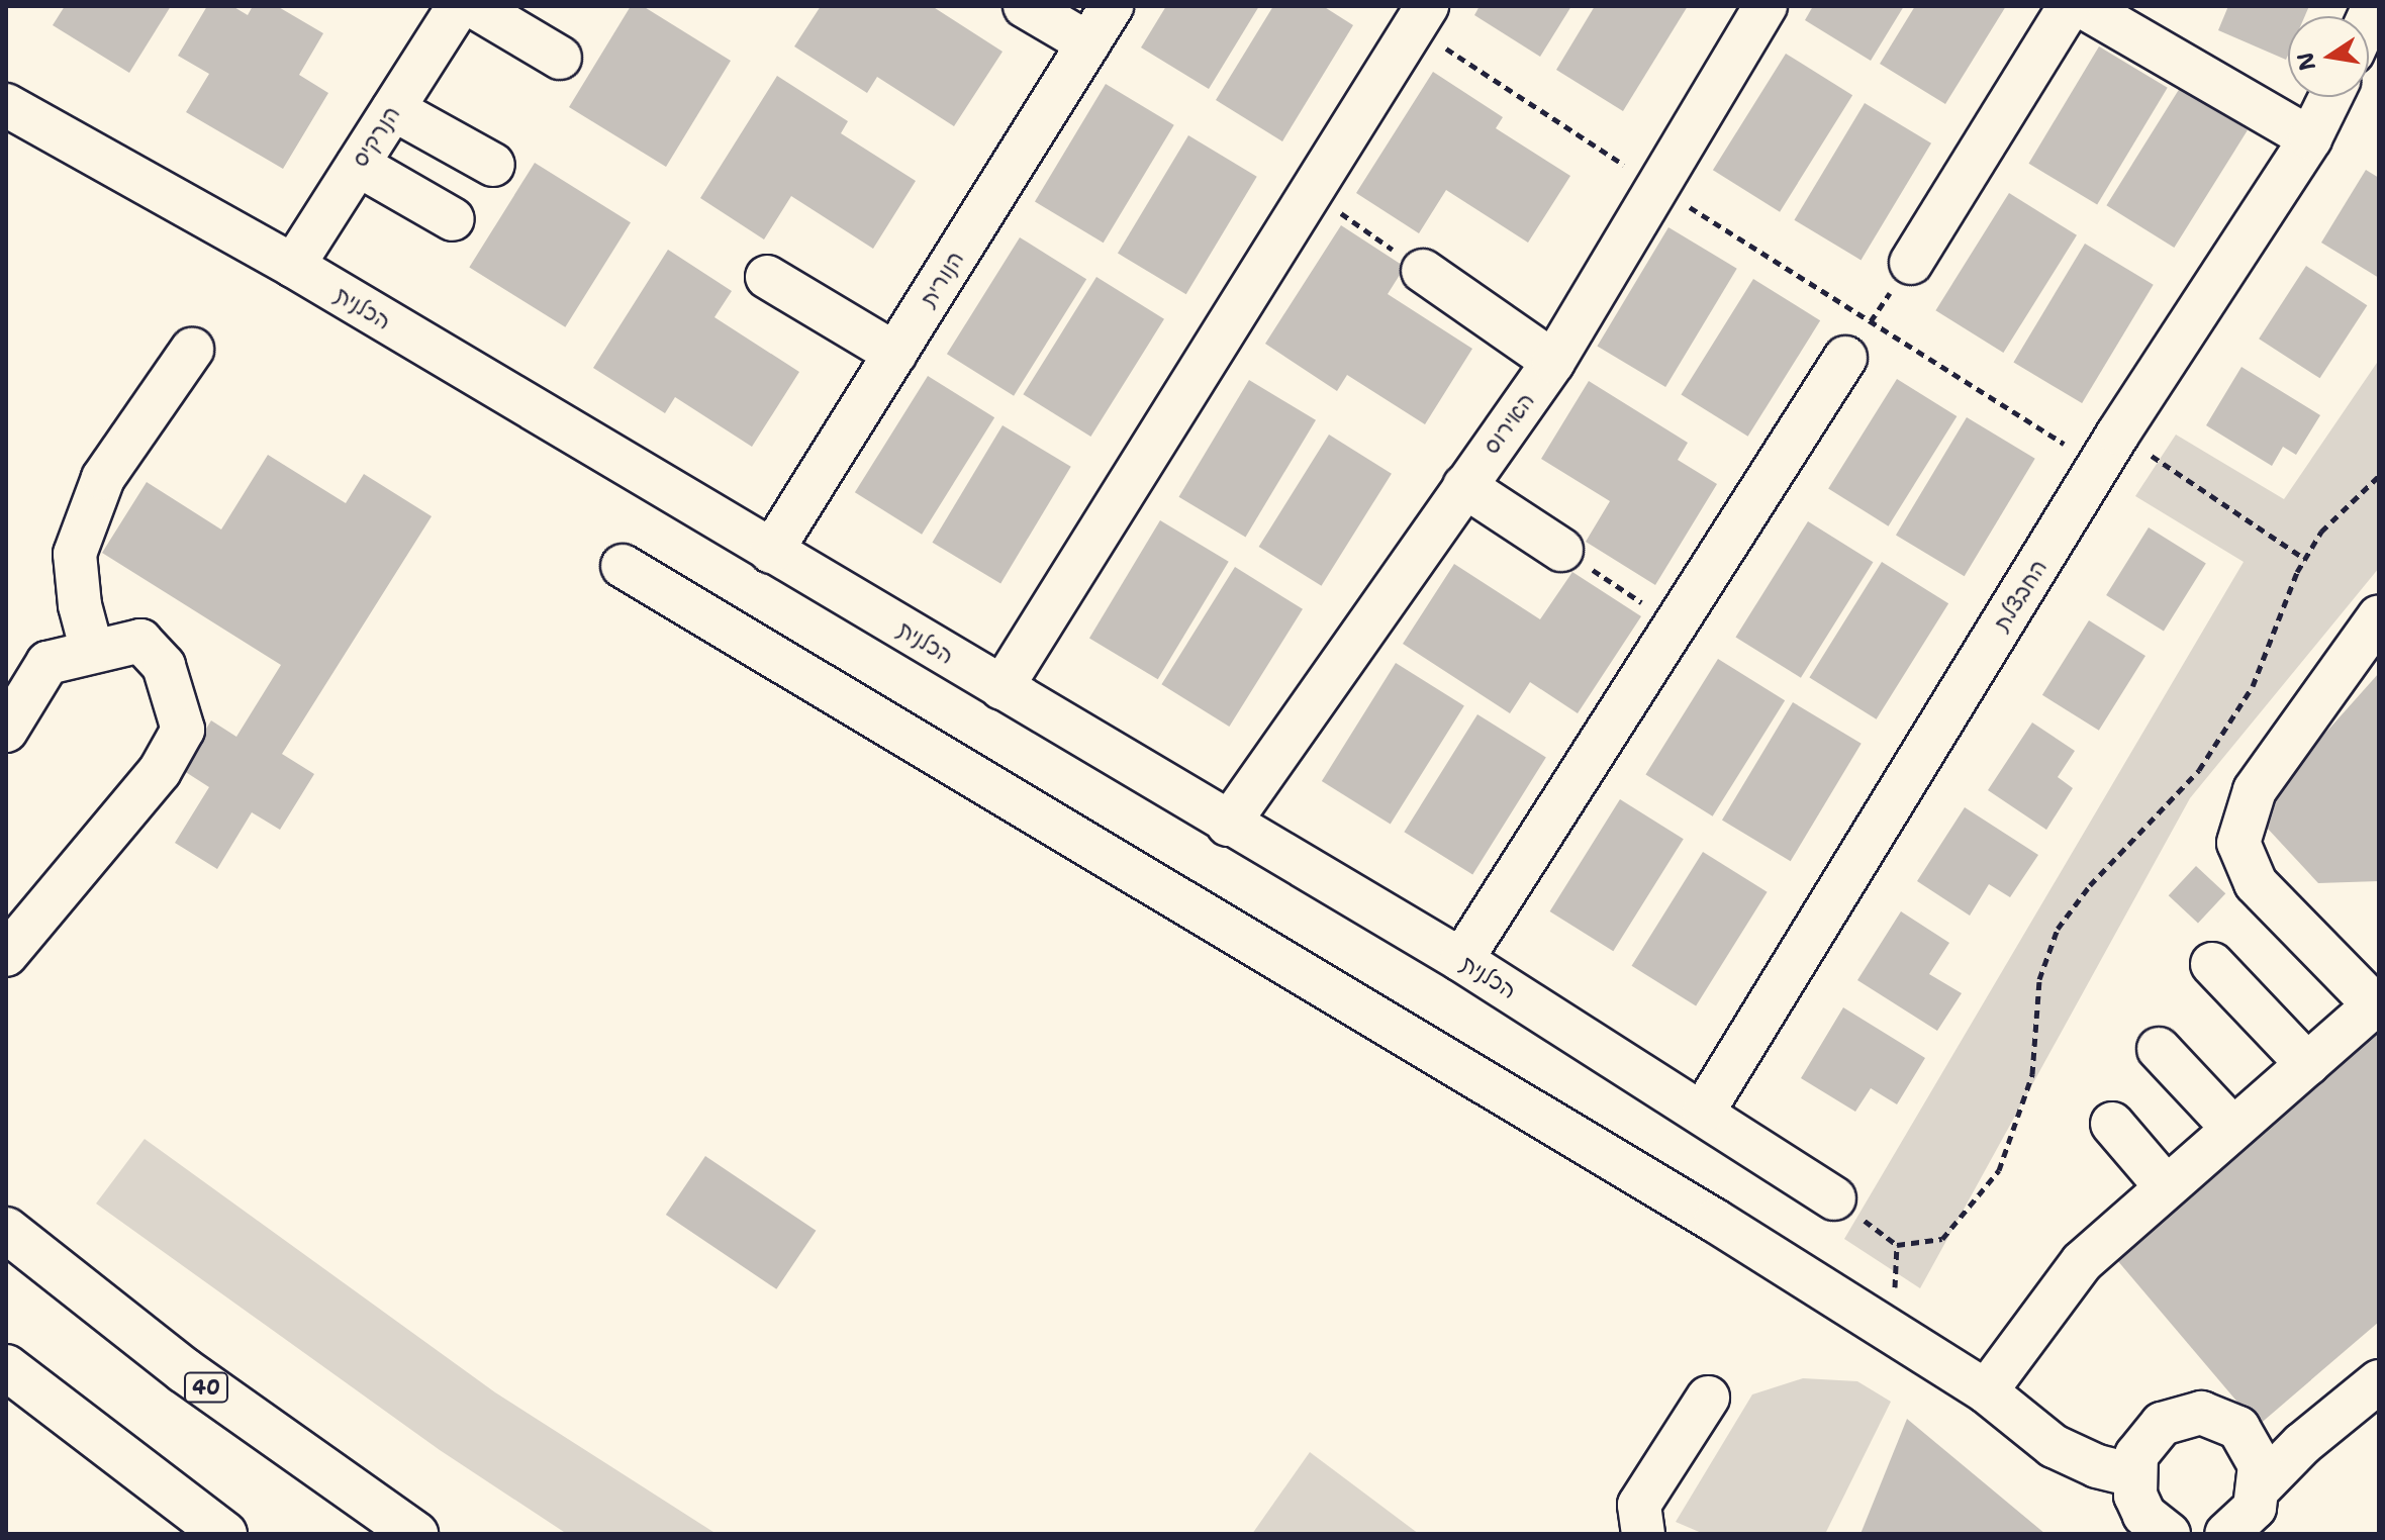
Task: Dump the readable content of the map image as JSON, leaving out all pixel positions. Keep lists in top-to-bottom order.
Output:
{
  "streets": {
    "highway": ["40"],
    "street": [
      "הנרקיס",
      "הנורית",
      "הכלנית",
      "האירוס",
      "החבצלת"
    ]
  },
  "crossings": [
    ["הנרקיס", "הכלנית"],
    ["הנורית", "הכלנית"],
    ["הכלנית", "האירוס"],
    ["הכלנית", "החבצלת"]
  ],
  "north": "left"
}
